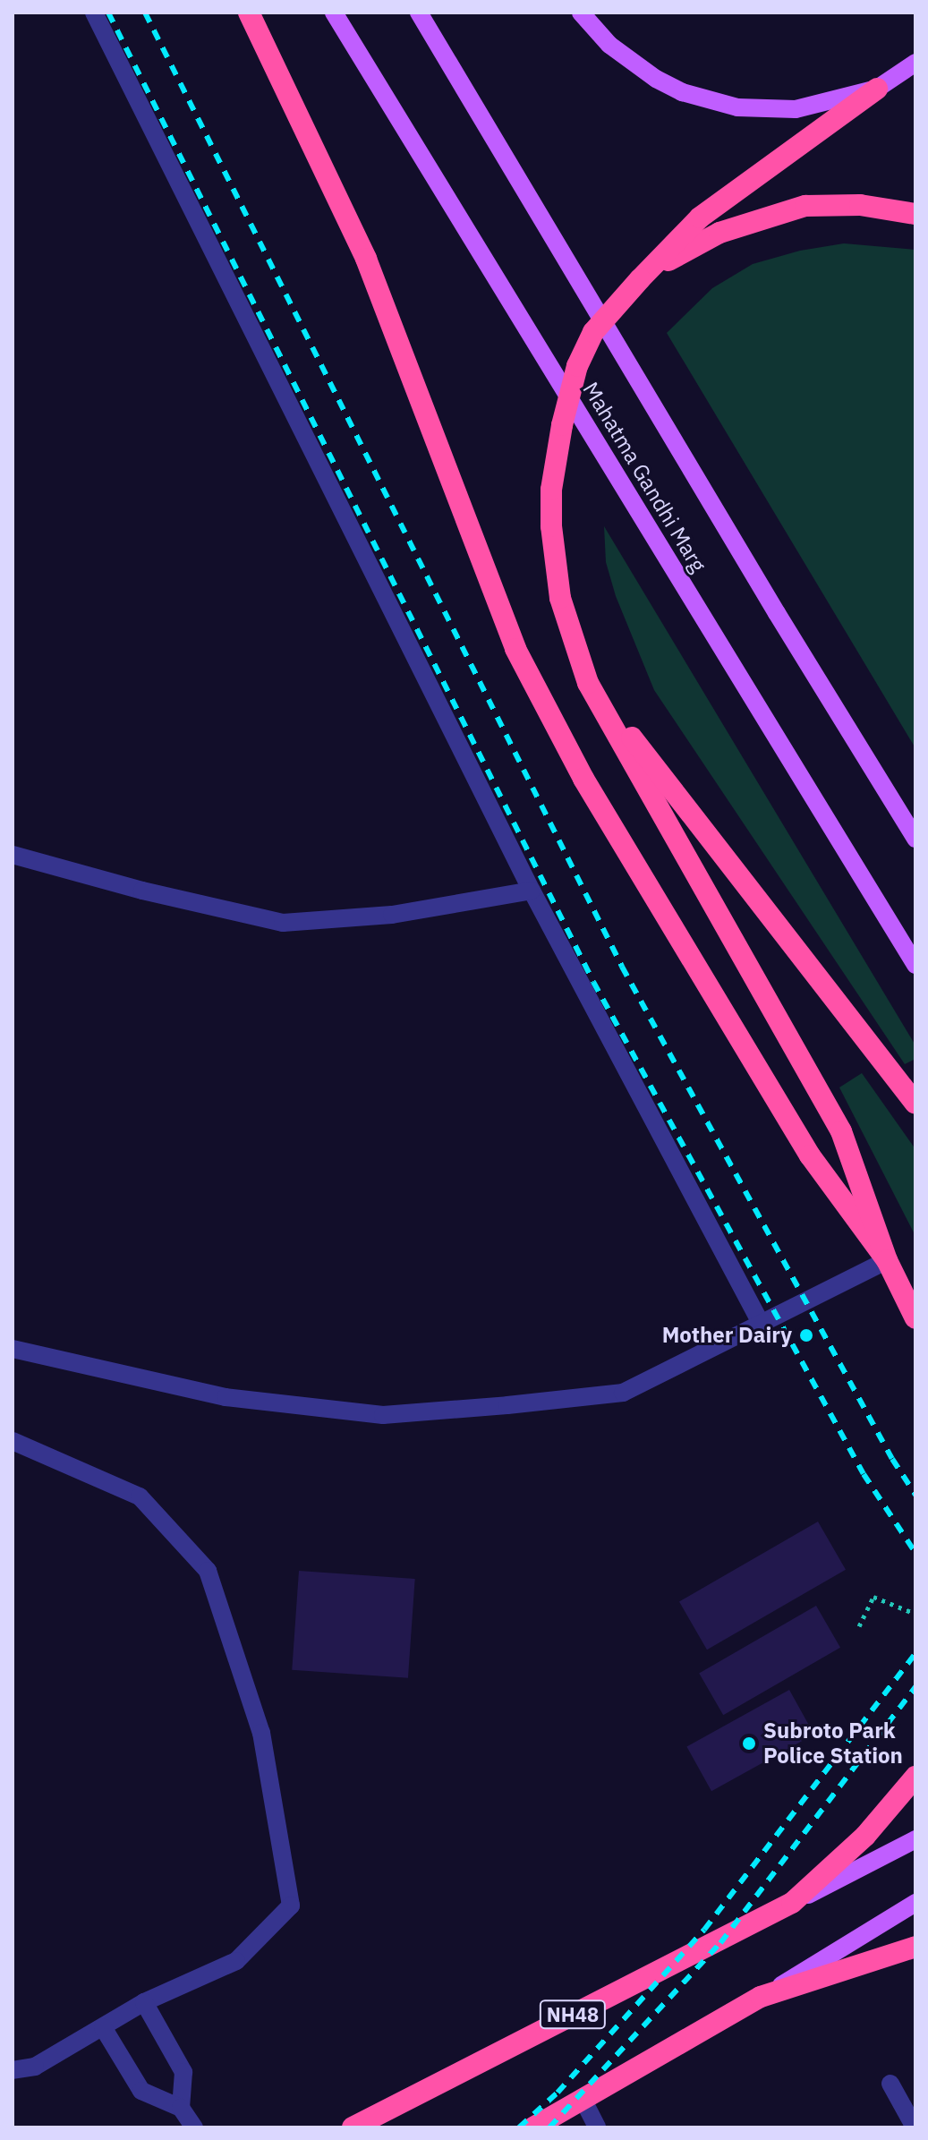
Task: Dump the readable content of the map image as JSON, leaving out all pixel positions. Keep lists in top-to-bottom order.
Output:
{
  "streets": {
    "highway": ["NH48"],
    "main road": ["Mahatma Gandhi Marg"]
  },
  "places": ["Mother Dairy", "Subroto Park Police Station"]
}
